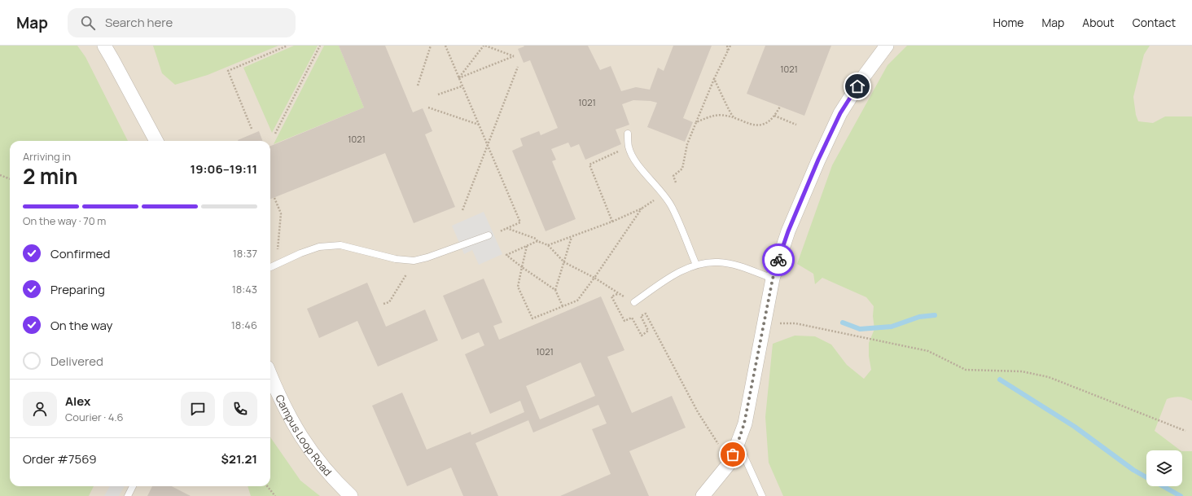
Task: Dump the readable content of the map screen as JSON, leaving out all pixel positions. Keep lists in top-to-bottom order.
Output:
{
  "streets": {
    "street": ["Campus Loop Road"]
  },
  "house_numbers": [
    "1021",
    "1021",
    "1021",
    "1021"
  ],
  "page": {
    "header": "Map",
    "search": "Search here",
    "nav": [
      "Home",
      "Map",
      "About",
      "Contact"
    ],
    "heading": ["2 min", "Arriving in", "19:06–19:11"],
    "panel": [
      "Alex",
      "Courier · 4.6",
      "Order #7569",
      "$21.21"
    ],
    "bar": "On the way · 70 m",
    "list": [
      ["Confirmed", "18:37"],
      ["Preparing", "18:43"],
      ["On the way", "18:46"],
      "Delivered"
    ]
  }
}
